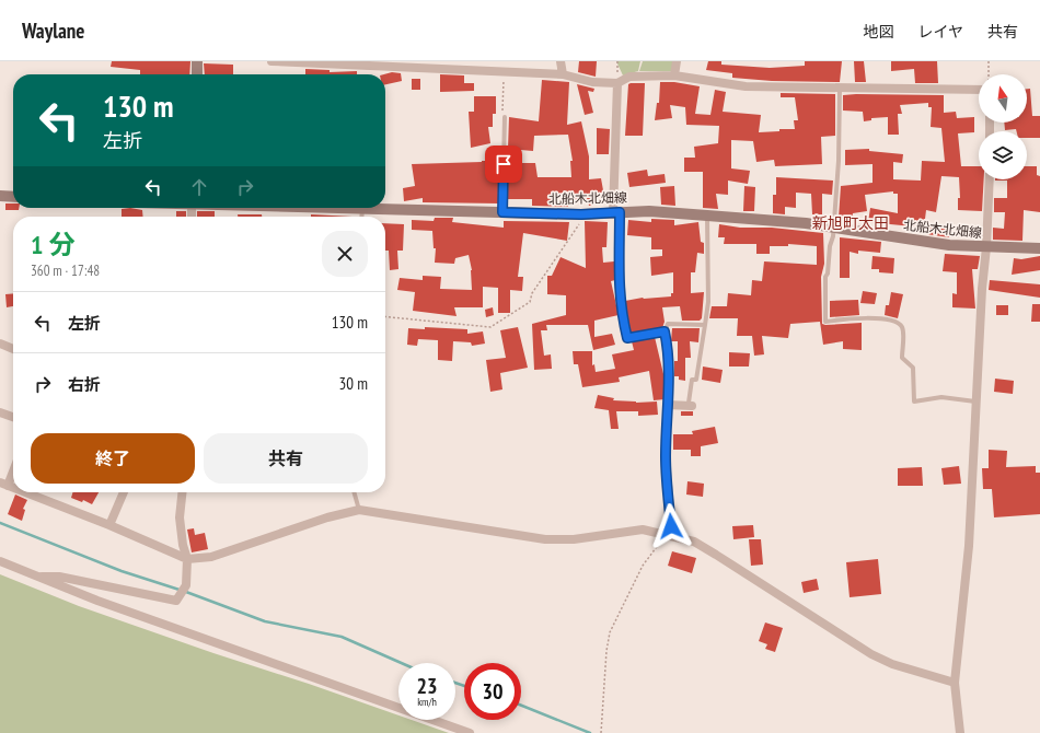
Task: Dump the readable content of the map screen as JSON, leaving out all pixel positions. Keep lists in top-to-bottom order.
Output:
{
  "streets": {
    "main road": ["北船木北畑線"]
  },
  "districts": ["新旭町太田"],
  "north": "top",
  "page": {
    "header": "Waylane",
    "nav": ["地図", "レイヤ", "共有"],
    "turn": ["130 m", "左折"],
    "heading": ["1 分", "360 m · 17:48"],
    "list": [
      {
        "name": "左折",
        "value": "130 m"
      },
      {
        "name": "右折",
        "value": "30 m"
      }
    ],
    "buttons": ["終了", "共有"],
    "speed": "23 km/h",
    "limit": "30"
  }
}
